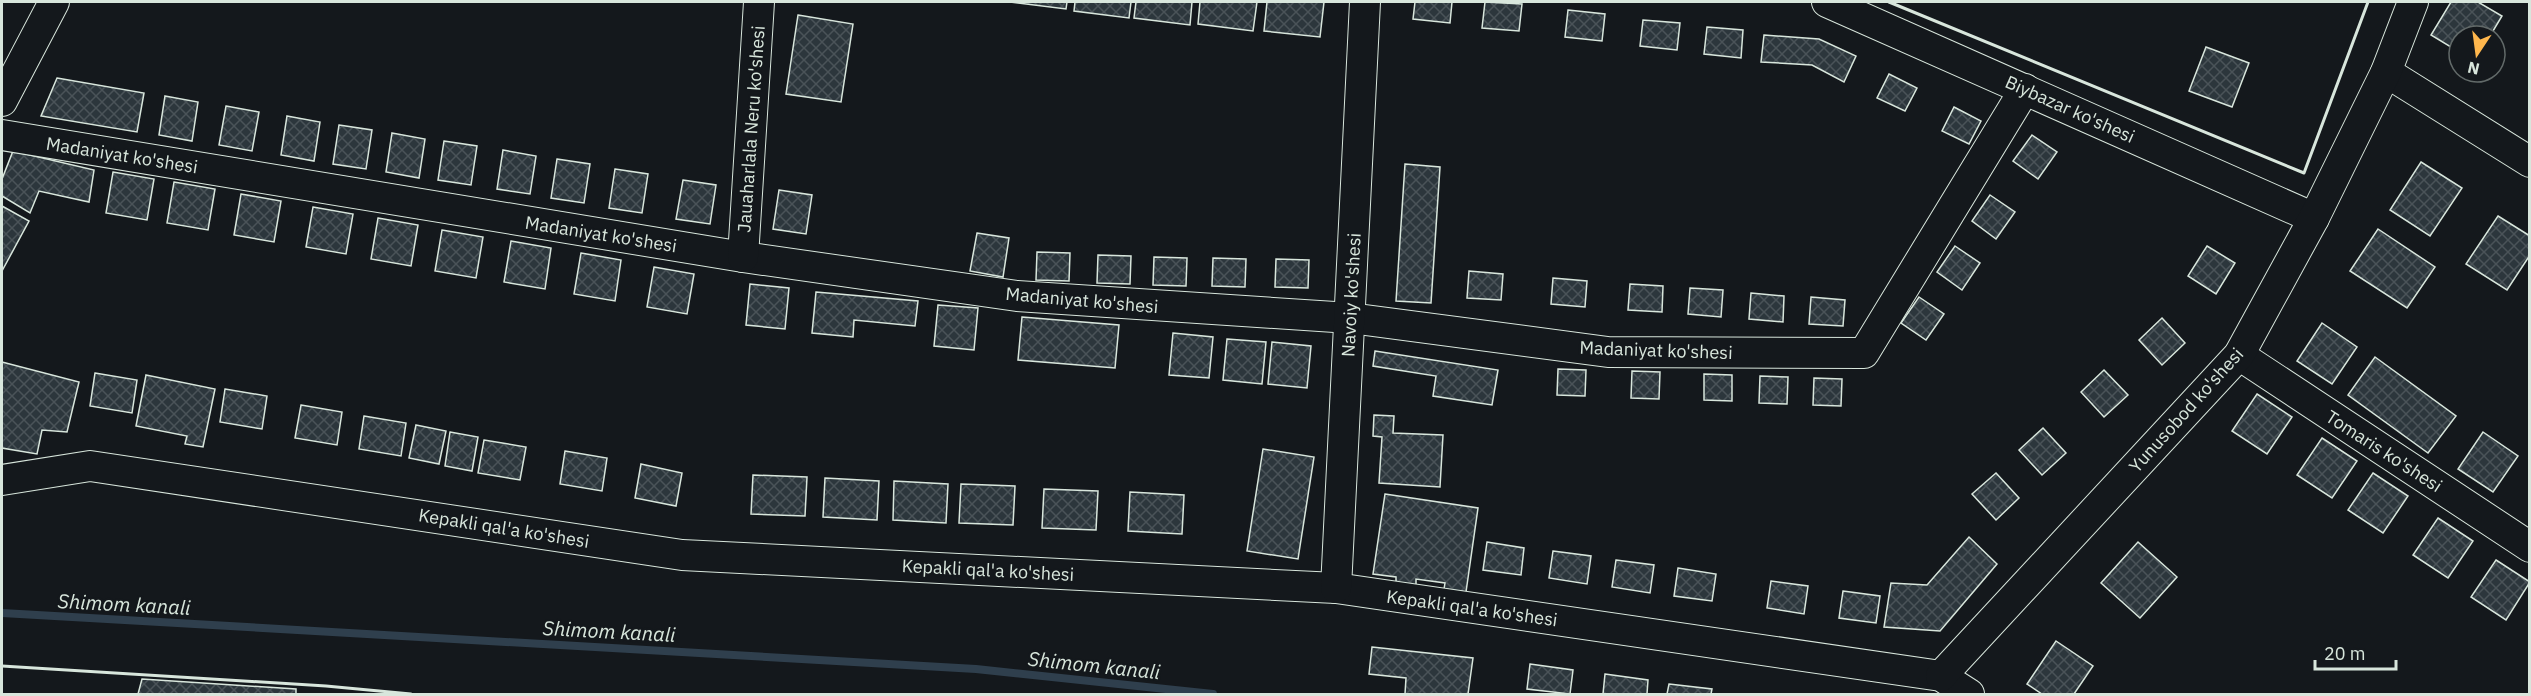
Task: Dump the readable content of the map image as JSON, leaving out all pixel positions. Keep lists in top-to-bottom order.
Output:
{
  "streets": {
    "street": [
      "Biybazar ko'shesi",
      "Jauaharlala Neru ko'shesi",
      "Madaniyat ko'shesi",
      "Navoiy ko'shesi",
      "Yunusobod ko'shesi",
      "Tomaris ko'shesi",
      "Kepakli qal'a ko'shesi"
    ]
  },
  "crossings": [
    ["Biybazar ko'shesi", "Madaniyat ko'shesi"],
    ["Biybazar ko'shesi", "Yunusobod ko'shesi"],
    ["Jauaharlala Neru ko'shesi", "Madaniyat ko'shesi"],
    ["Madaniyat ko'shesi", "Navoiy ko'shesi"],
    ["Navoiy ko'shesi", "Kepakli qal'a ko'shesi"],
    ["Yunusobod ko'shesi", "Tomaris ko'shesi"],
    ["Yunusobod ko'shesi", "Kepakli qal'a ko'shesi"]
  ],
  "water": ["Shimom kanali"],
  "scale_bar": "20 m",
  "north": "bottom"
}
